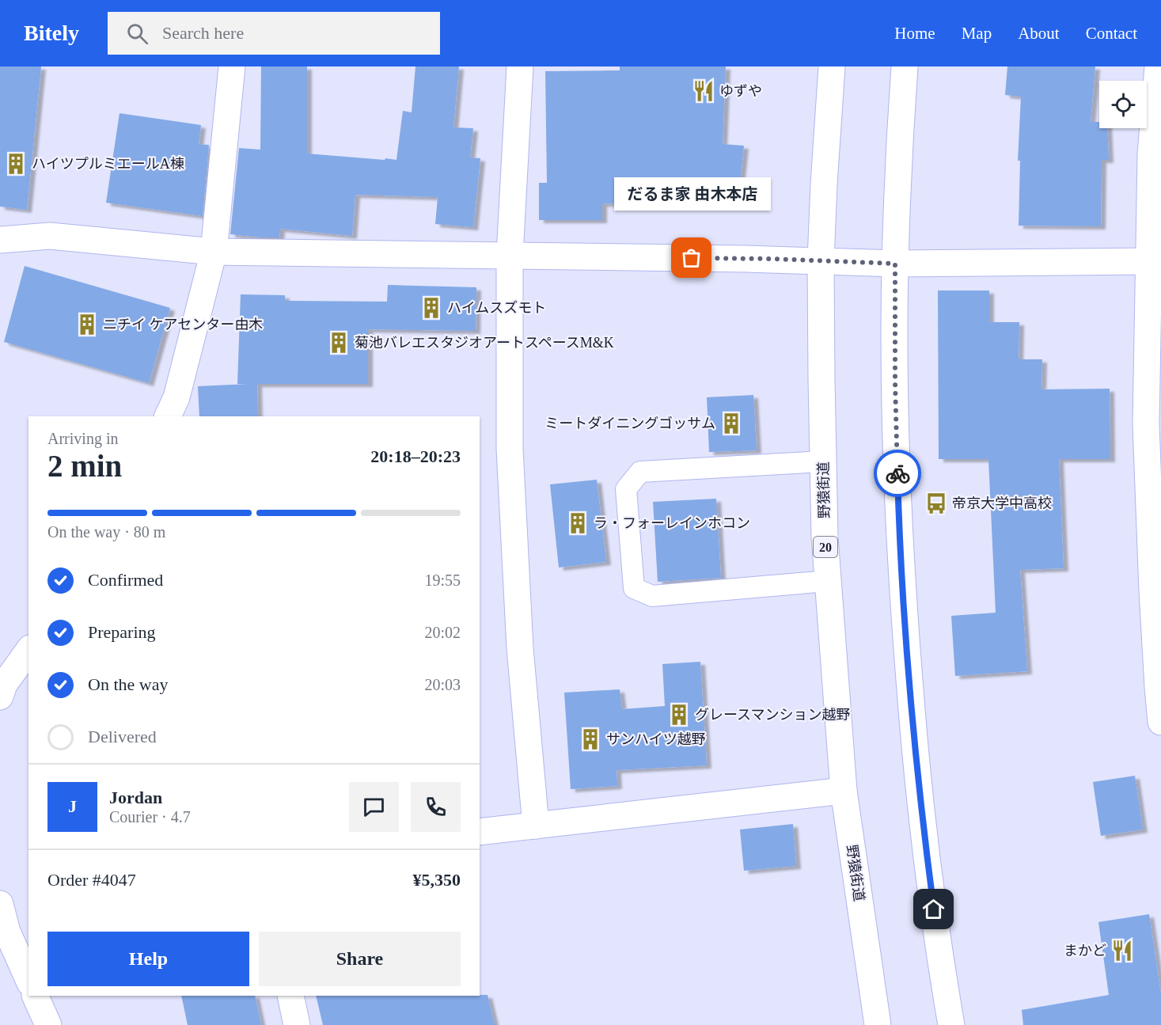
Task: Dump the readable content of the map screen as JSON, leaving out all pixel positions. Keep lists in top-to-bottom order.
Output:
{
  "streets": {
    "street": ["野猿街道", "20"]
  },
  "places": {
    "restaurant": ["ゆずや", "まかど"],
    "building": [
      "ハイツプルミエールA棟",
      "ハイムスズモト",
      "ニチイ ケアセンター由木",
      "菊池バレエスタジオアートスペースM&K",
      "ミートダイニングゴッサム",
      "ラ・フォーレインホコン",
      "グレースマンション越野",
      "サンハイツ越野"
    ],
    "other": ["だるま家 由木本店"],
    "bus stop": ["帝京大学中高校"]
  },
  "page": {
    "header": "Bitely",
    "search": "Search here",
    "nav": [
      "Home",
      "Map",
      "About",
      "Contact"
    ],
    "bubble": "だるま家 由木本店",
    "heading": ["2 min", "Arriving in", "20:18–20:23"],
    "panel": [
      "Jordan",
      "Courier · 4.7",
      "Order #4047",
      "¥5,350"
    ],
    "bar": "On the way · 80 m",
    "list": [
      ["Confirmed", "19:55"],
      ["Preparing", "20:02"],
      ["On the way", "20:03"],
      "Delivered"
    ],
    "round": "J",
    "buttons": ["Help", "Share"]
  }
}
